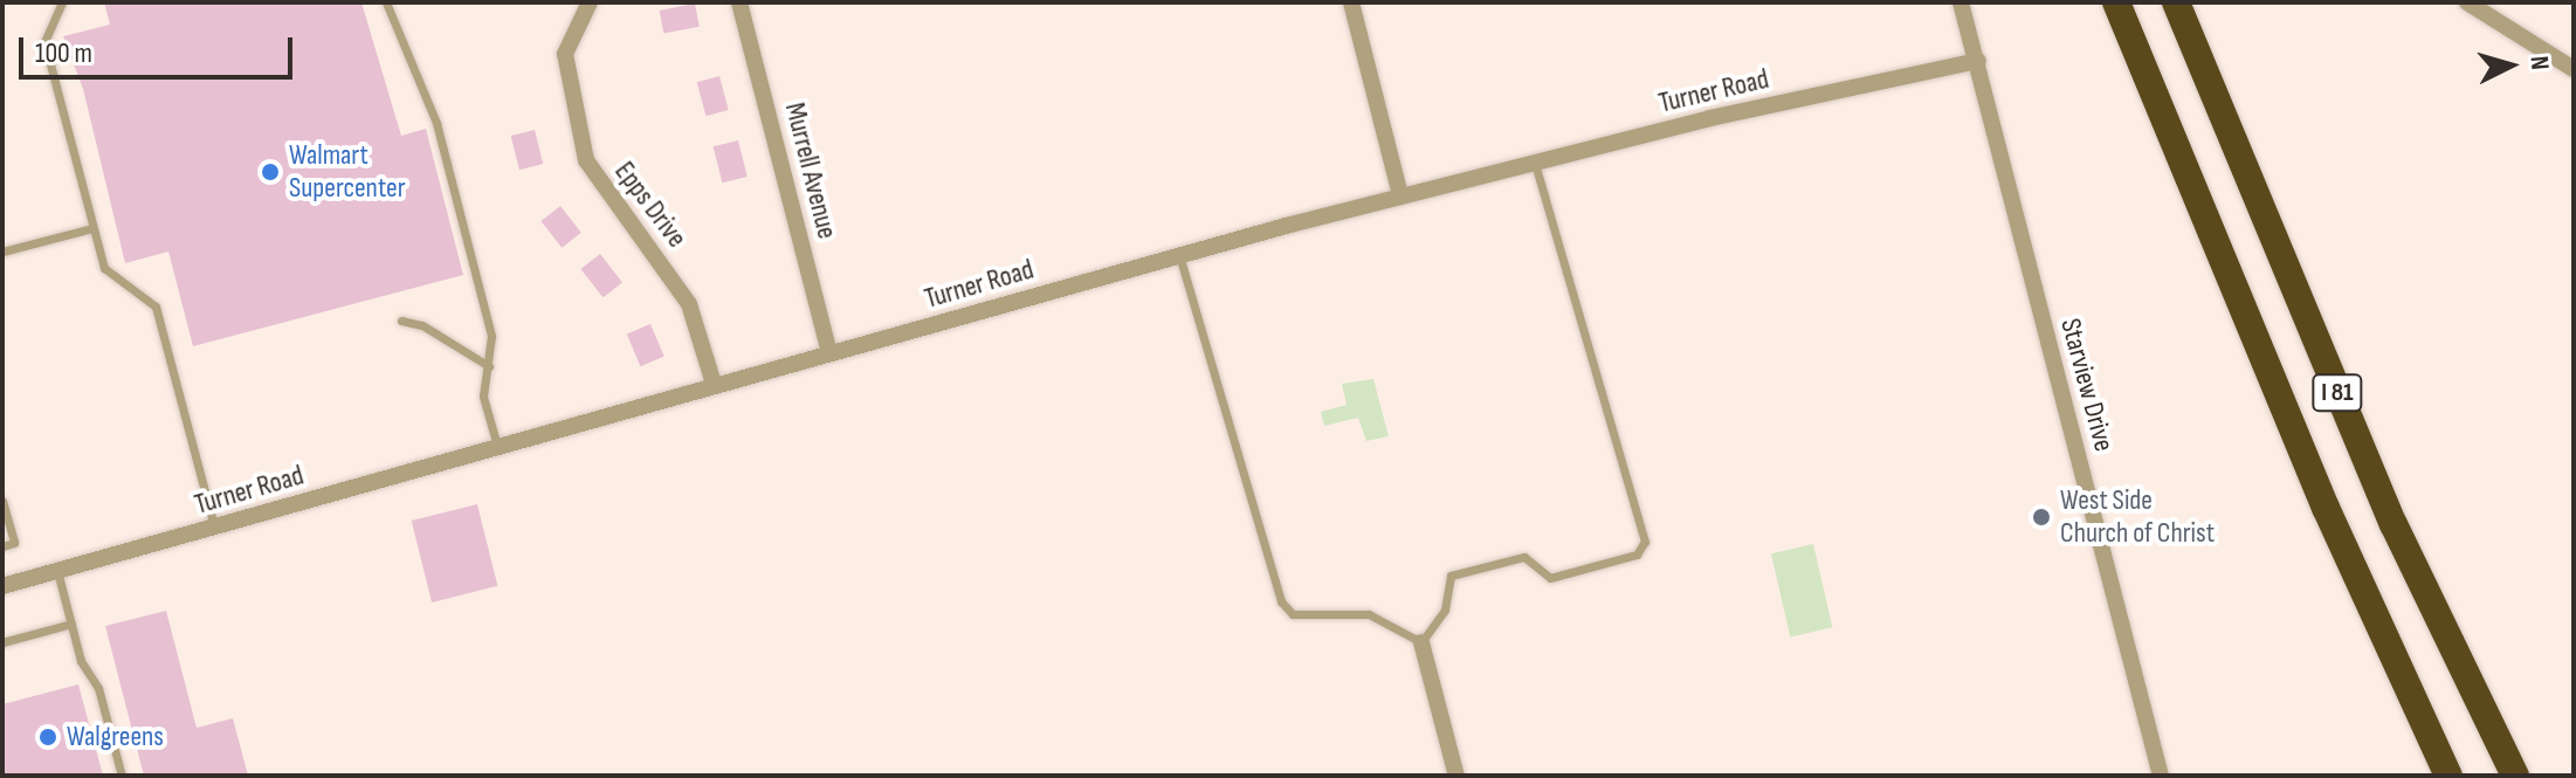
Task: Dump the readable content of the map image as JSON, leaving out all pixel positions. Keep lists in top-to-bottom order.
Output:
{
  "streets": {
    "highway": ["I 81"],
    "street": [
      "Turner Road",
      "Murrell Avenue",
      "Epps Drive",
      "Starview Drive"
    ]
  },
  "crossings": [
    ["Turner Road", "Murrell Avenue"],
    ["Turner Road", "Epps Drive"],
    ["Turner Road", "Starview Drive"]
  ],
  "places": ["Walmart Supercenter", "West Side Church of Christ", "Walgreens"],
  "scale_bar": "100 m",
  "north": "right"
}
